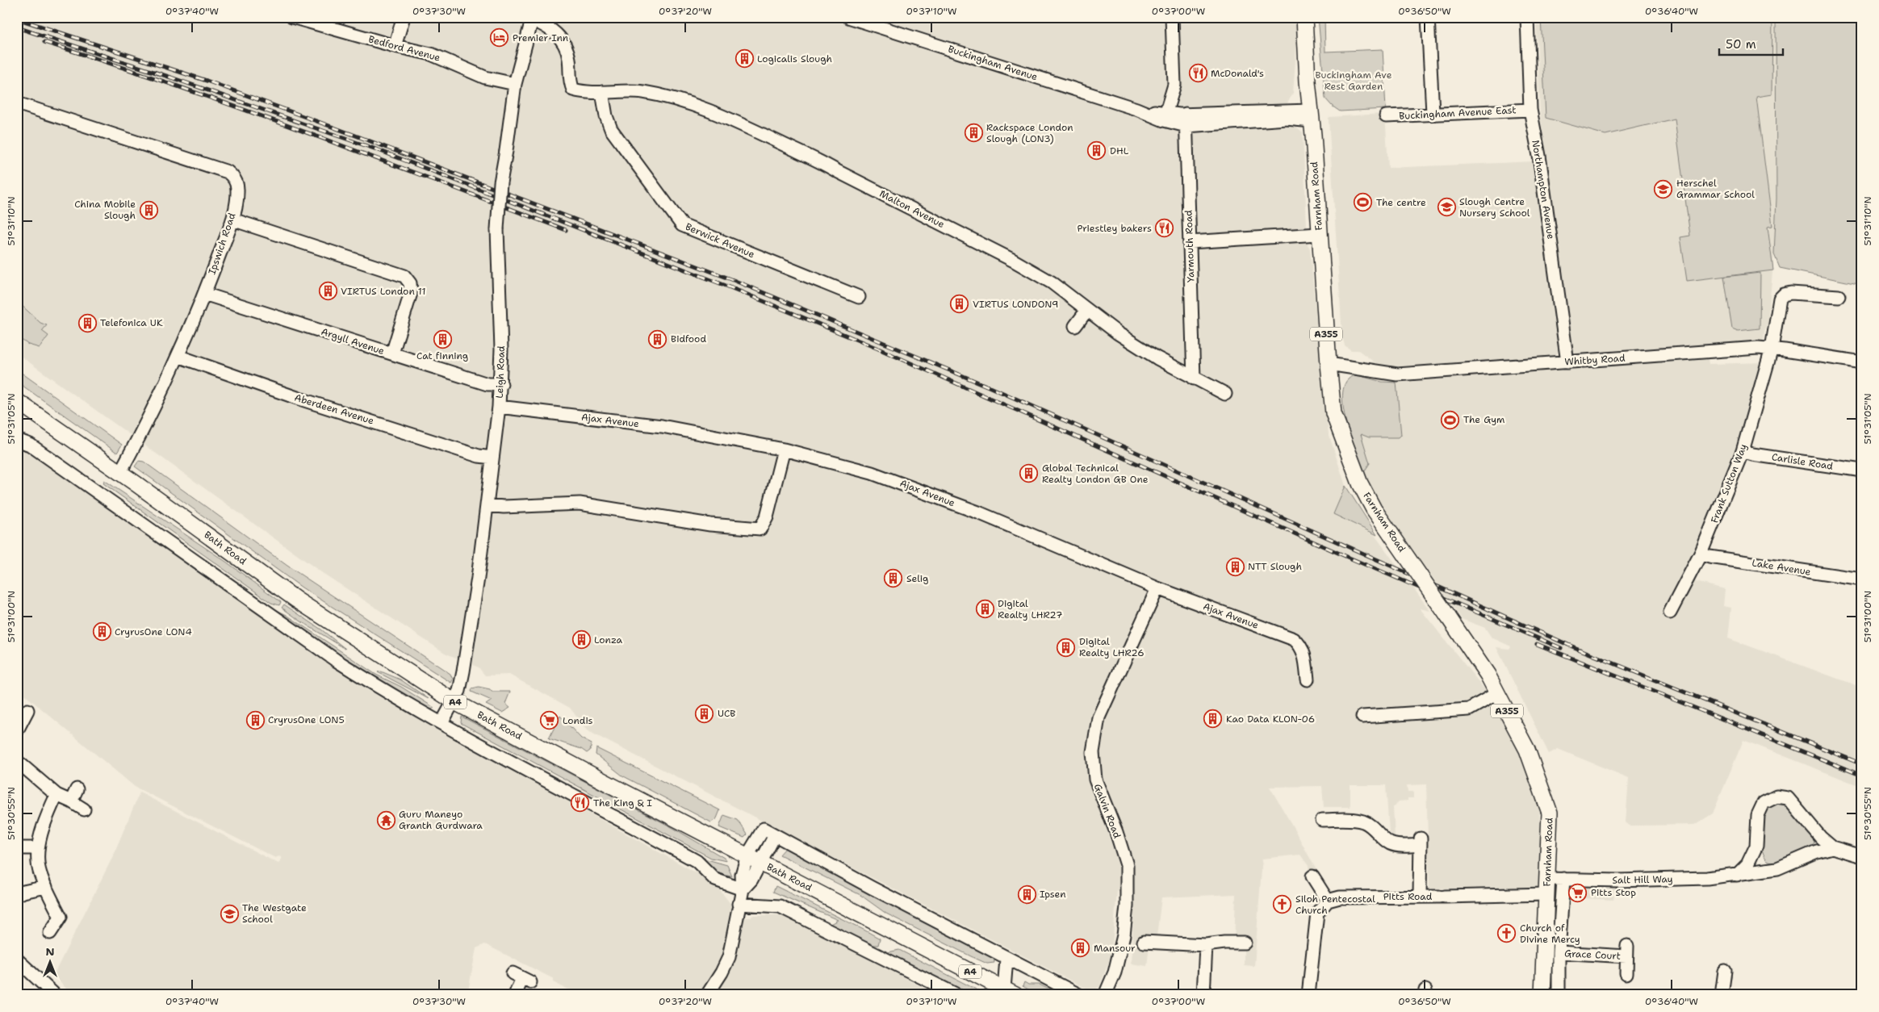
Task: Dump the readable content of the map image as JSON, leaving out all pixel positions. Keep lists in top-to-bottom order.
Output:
{
  "streets": {
    "main road": [
      "Farnham Road",
      "A355",
      "Bath Road",
      "A4"
    ],
    "street": [
      "Bedford Avenue",
      "Buckingham Avenue",
      "Buckingham Avenue East",
      "Northampton Avenue",
      "Malton Avenue",
      "Berwick Avenue",
      "Ipswich Road",
      "Yarmouth Road",
      "Argyll Avenue",
      "Whitby Road",
      "Leigh Road",
      "Aberdeen Avenue",
      "Ajax Avenue",
      "Carlisle Road",
      "Frank Sutton Way",
      "Lake Avenue",
      "Galvin Road",
      "Salt Hill Way",
      "Pitts Road",
      "Grace Court"
    ]
  },
  "crossings": [
    ["Bedford Avenue", "Leigh Road"],
    ["Buckingham Avenue", "Farnham Road"],
    ["Buckingham Avenue", "Yarmouth Road"],
    ["Buckingham Avenue East", "Northampton Avenue"],
    ["Northampton Avenue", "Whitby Road"],
    ["Farnham Road", "Whitby Road"],
    ["Farnham Road", "Salt Hill Way"],
    ["Farnham Road", "Pitts Road"],
    ["Malton Avenue", "Berwick Avenue"],
    ["Malton Avenue", "Yarmouth Road"],
    ["Malton Avenue", "Leigh Road"],
    ["Ipswich Road", "Argyll Avenue"],
    ["Ipswich Road", "Aberdeen Avenue"],
    ["Ipswich Road", "Bath Road"],
    ["Argyll Avenue", "Leigh Road"],
    ["Whitby Road", "Frank Sutton Way"],
    ["Leigh Road", "Aberdeen Avenue"],
    ["Leigh Road", "Ajax Avenue"],
    ["Leigh Road", "Bath Road"],
    ["Ajax Avenue", "Galvin Road"],
    ["Carlisle Road", "Frank Sutton Way"],
    ["Frank Sutton Way", "Lake Avenue"]
  ],
  "parks": ["Buckingham Ave Rest Garden"],
  "places": {
    "hotel": ["Premier Inn"],
    "building": [
      "Logicalis Slough",
      "Rackspace London Slough (LON3)",
      "DHL",
      "China Mobile Slough",
      "VIRTUS London 11",
      "VIRTUS LONDON9",
      "Telefonica UK",
      "Cat finning",
      "Bidfood",
      "Global Technical Realty London GB One",
      "NTT Slough",
      "Selig",
      "Digital Realty LHR27",
      "CryrusOne LON4",
      "Lonza",
      "Digital Realty LHR26",
      "UCB",
      "Kao Data KLON-06",
      "CryrusOne LON5",
      "Ipsen",
      "Mansour"
    ],
    "restaurant": ["McDonald's", "Priestley bakers", "The King & I"],
    "school or university": ["Herschel Grammar School", "Slough Centre Nursery School", "The Westgate School"],
    "sports": ["The centre", "The Gym"],
    "supermarket": ["Londis", "Pitts Stop"],
    "temple": ["Guru Maneyo Granth Gurdwara"],
    "church": ["Siloh Pentecostal Church", "Church of Divine Mercy"]
  },
  "scale_bar": "50 m",
  "north": "top",
  "coordinates": [
    "0°37'40\"W",
    "0°37'30\"W",
    "0°37'20\"W",
    "0°37'10\"W",
    "0°37'00\"W",
    "0°36'50\"W",
    "0°36'40\"W",
    "51°31'10\"N",
    "51°31'05\"N",
    "51°31'00\"N",
    "51°30'55\"N"
  ]
}
